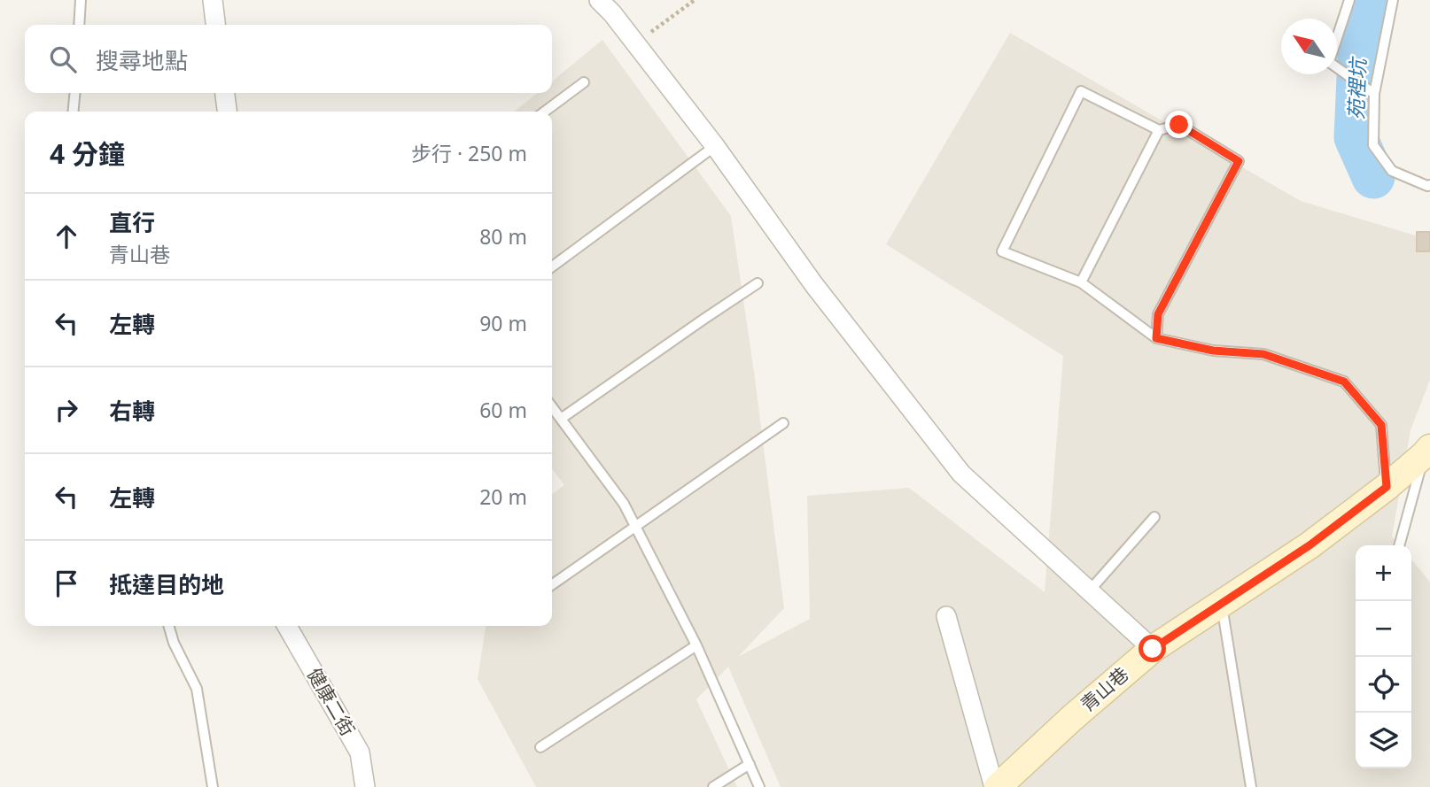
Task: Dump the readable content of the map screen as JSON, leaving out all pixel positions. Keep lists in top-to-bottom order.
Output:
{
  "streets": {
    "street": ["青山巷", "健康二街"]
  },
  "water": ["苑裡坑"],
  "north": "top left",
  "page": {
    "search": "搜尋地點",
    "heading": ["4 分鐘", "步行 · 250 m"],
    "list": [
      ["直行", "青山巷", "80 m"],
      ["左轉", "90 m"],
      ["右轉", "60 m"],
      ["左轉", "20 m"],
      "抵達目的地"
    ],
    "map_buttons": ["+", "−"]
  }
}
